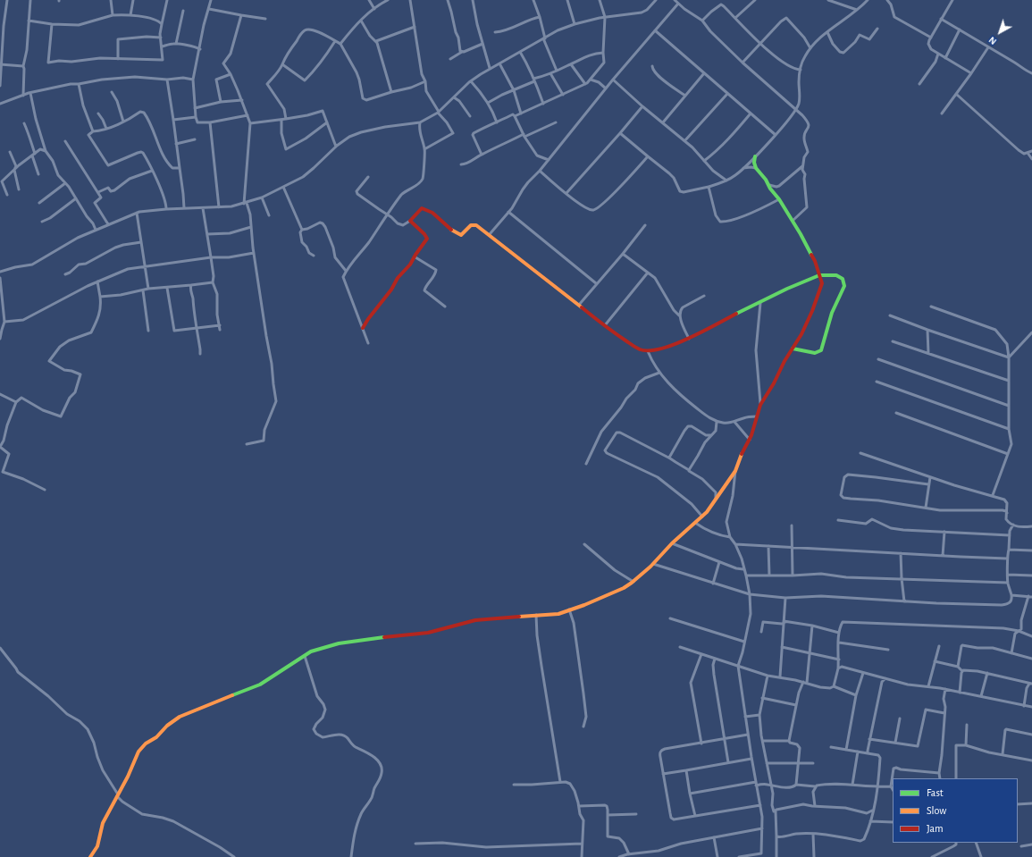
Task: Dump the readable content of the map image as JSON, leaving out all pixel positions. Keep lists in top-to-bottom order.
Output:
{
  "legend": ["Fast", "Slow", "Jam"],
  "north": "bottom left"
}
